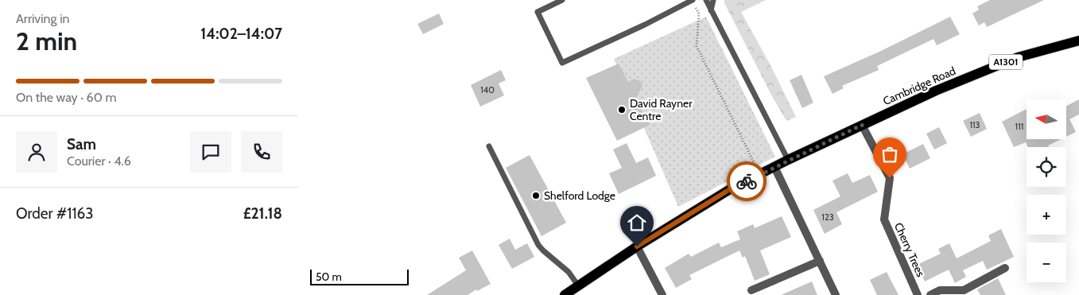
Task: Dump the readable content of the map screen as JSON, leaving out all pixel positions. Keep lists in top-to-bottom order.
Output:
{
  "streets": {
    "main road": ["A1301", "Cambridge Road"],
    "street": ["Cherry Trees"]
  },
  "crossings": [
    ["Cambridge Road", "Cherry Trees"]
  ],
  "places": ["David Rayner Centre", "Shelford Lodge"],
  "house_numbers": [
    "140",
    "113",
    "111",
    "123"
  ],
  "scale_bar": "50 m",
  "north": "left",
  "page": {
    "heading": ["2 min", "Arriving in", "14:02–14:07"],
    "panel": [
      "Sam",
      "Courier · 4.6",
      "Order #1163",
      "£21.18"
    ],
    "bar": "On the way · 60 m",
    "map_buttons": ["+", "−"],
    "scale": "50 m"
  }
}
